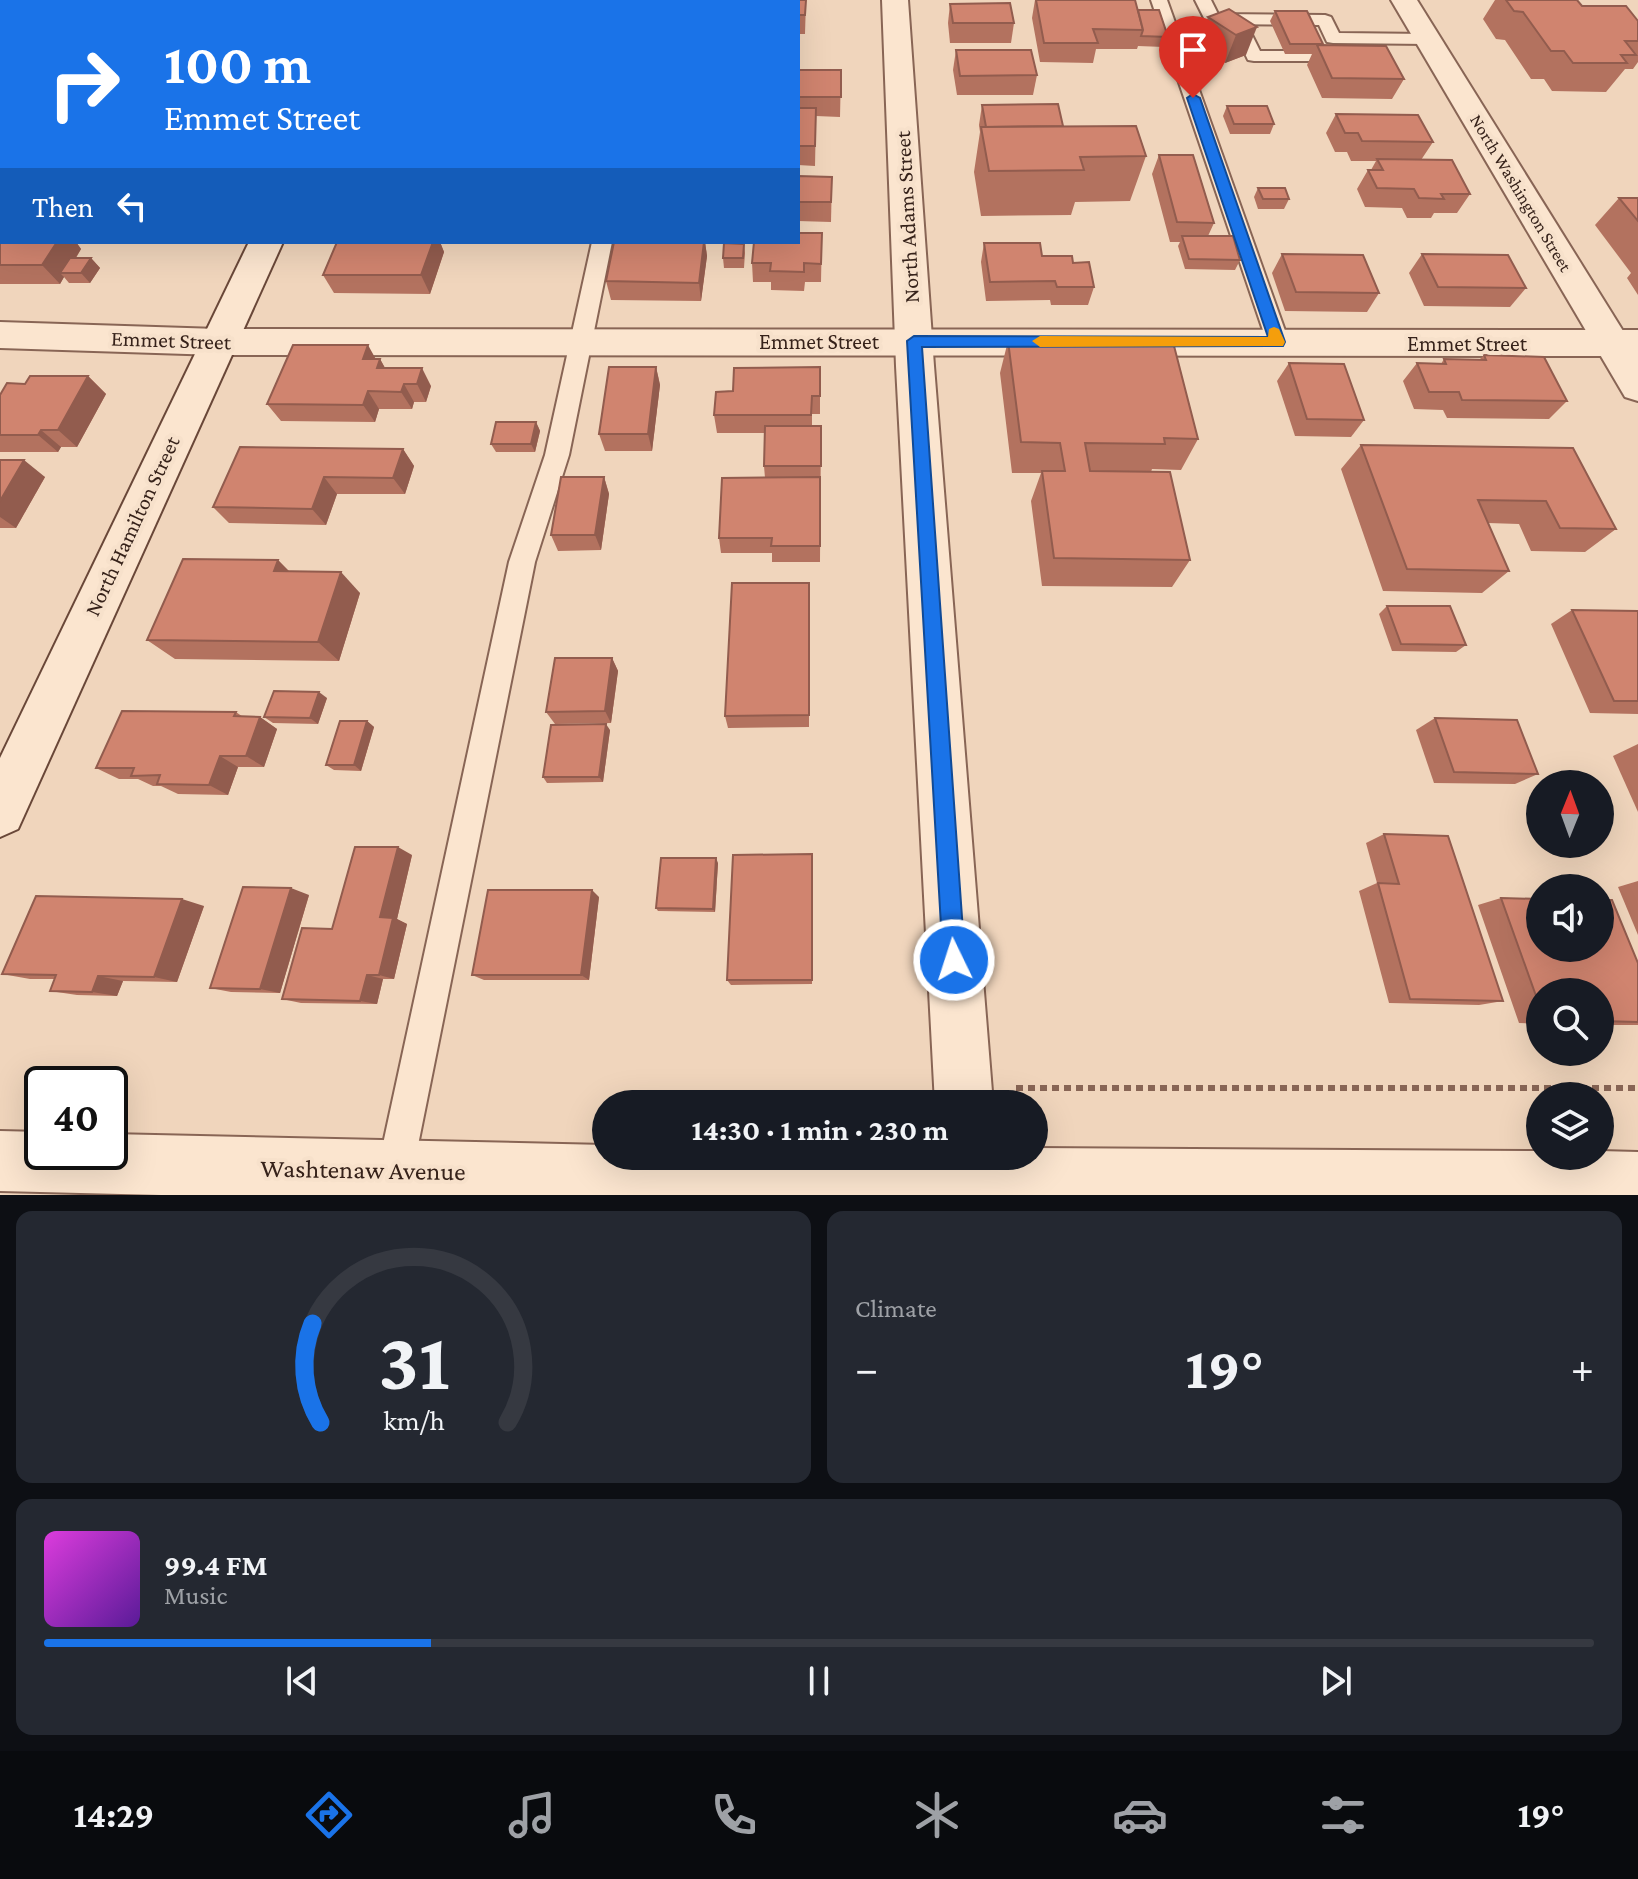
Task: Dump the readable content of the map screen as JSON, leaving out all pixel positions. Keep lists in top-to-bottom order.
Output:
{
  "streets": {
    "street": [
      "North Washington Street",
      "North Adams Street",
      "Emmet Street",
      "North Hamilton Street",
      "Washtenaw Avenue"
    ]
  },
  "crossings": [
    ["North Washington Street", "Emmet Street"],
    ["North Adams Street", "Emmet Street"],
    ["Emmet Street", "North Hamilton Street"]
  ],
  "north": "top",
  "page": {
    "turn": ["100 m", "Emmet Street"],
    "then": "Then",
    "limit": "40",
    "trip": "14:30 · 1 min · 230 m",
    "tile": "Climate",
    "heat": ["−", "19°", "+"],
    "song": ["99.4 FM", "Music"],
    "tabs": ["14:29", "19°"],
    "gauge": ["31", "km/h"]
  }
}
